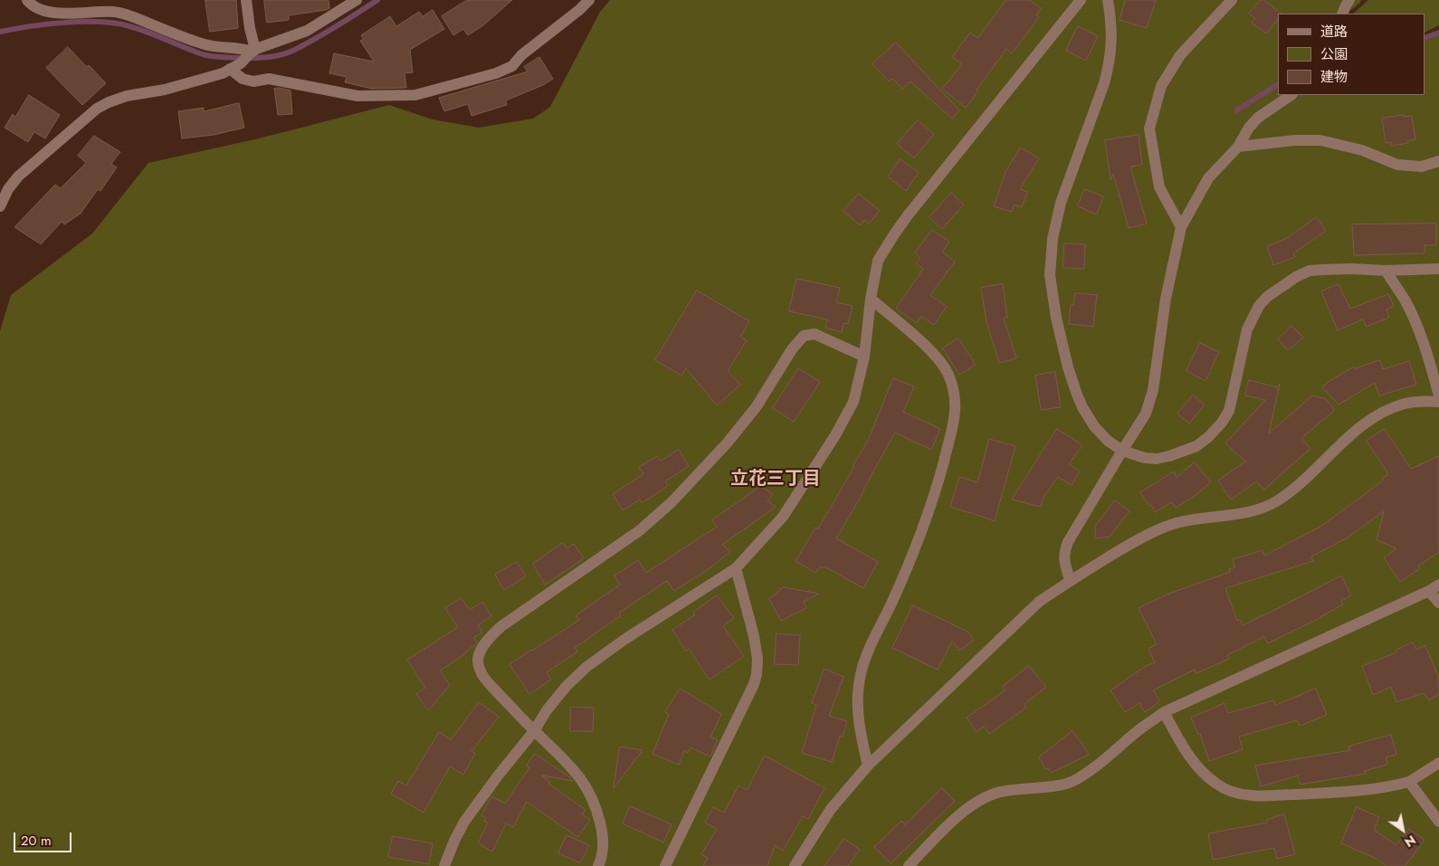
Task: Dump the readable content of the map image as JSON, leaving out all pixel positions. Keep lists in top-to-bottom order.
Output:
{
  "districts": ["立花三丁目"],
  "legend": ["道路", "公園", "建物"],
  "scale_bar": "20 m",
  "north": "bottom right"
}
